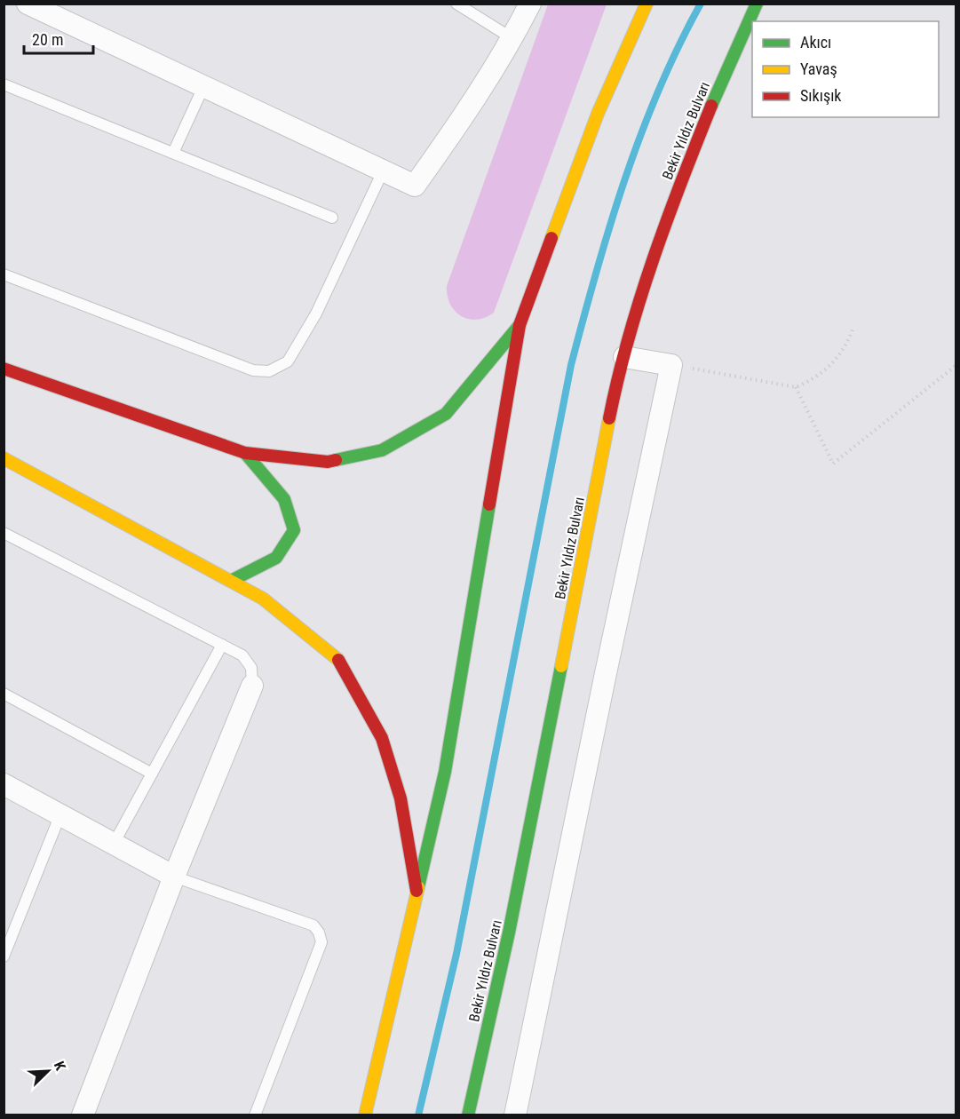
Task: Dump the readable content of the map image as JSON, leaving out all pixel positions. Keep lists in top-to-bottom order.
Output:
{
  "streets": {
    "main road": ["Bekir Yıldız Bulvarı"]
  },
  "legend": ["Akıcı", "Yavaş", "Sıkışık"],
  "scale_bar": "20 m",
  "north": "top right"
}
